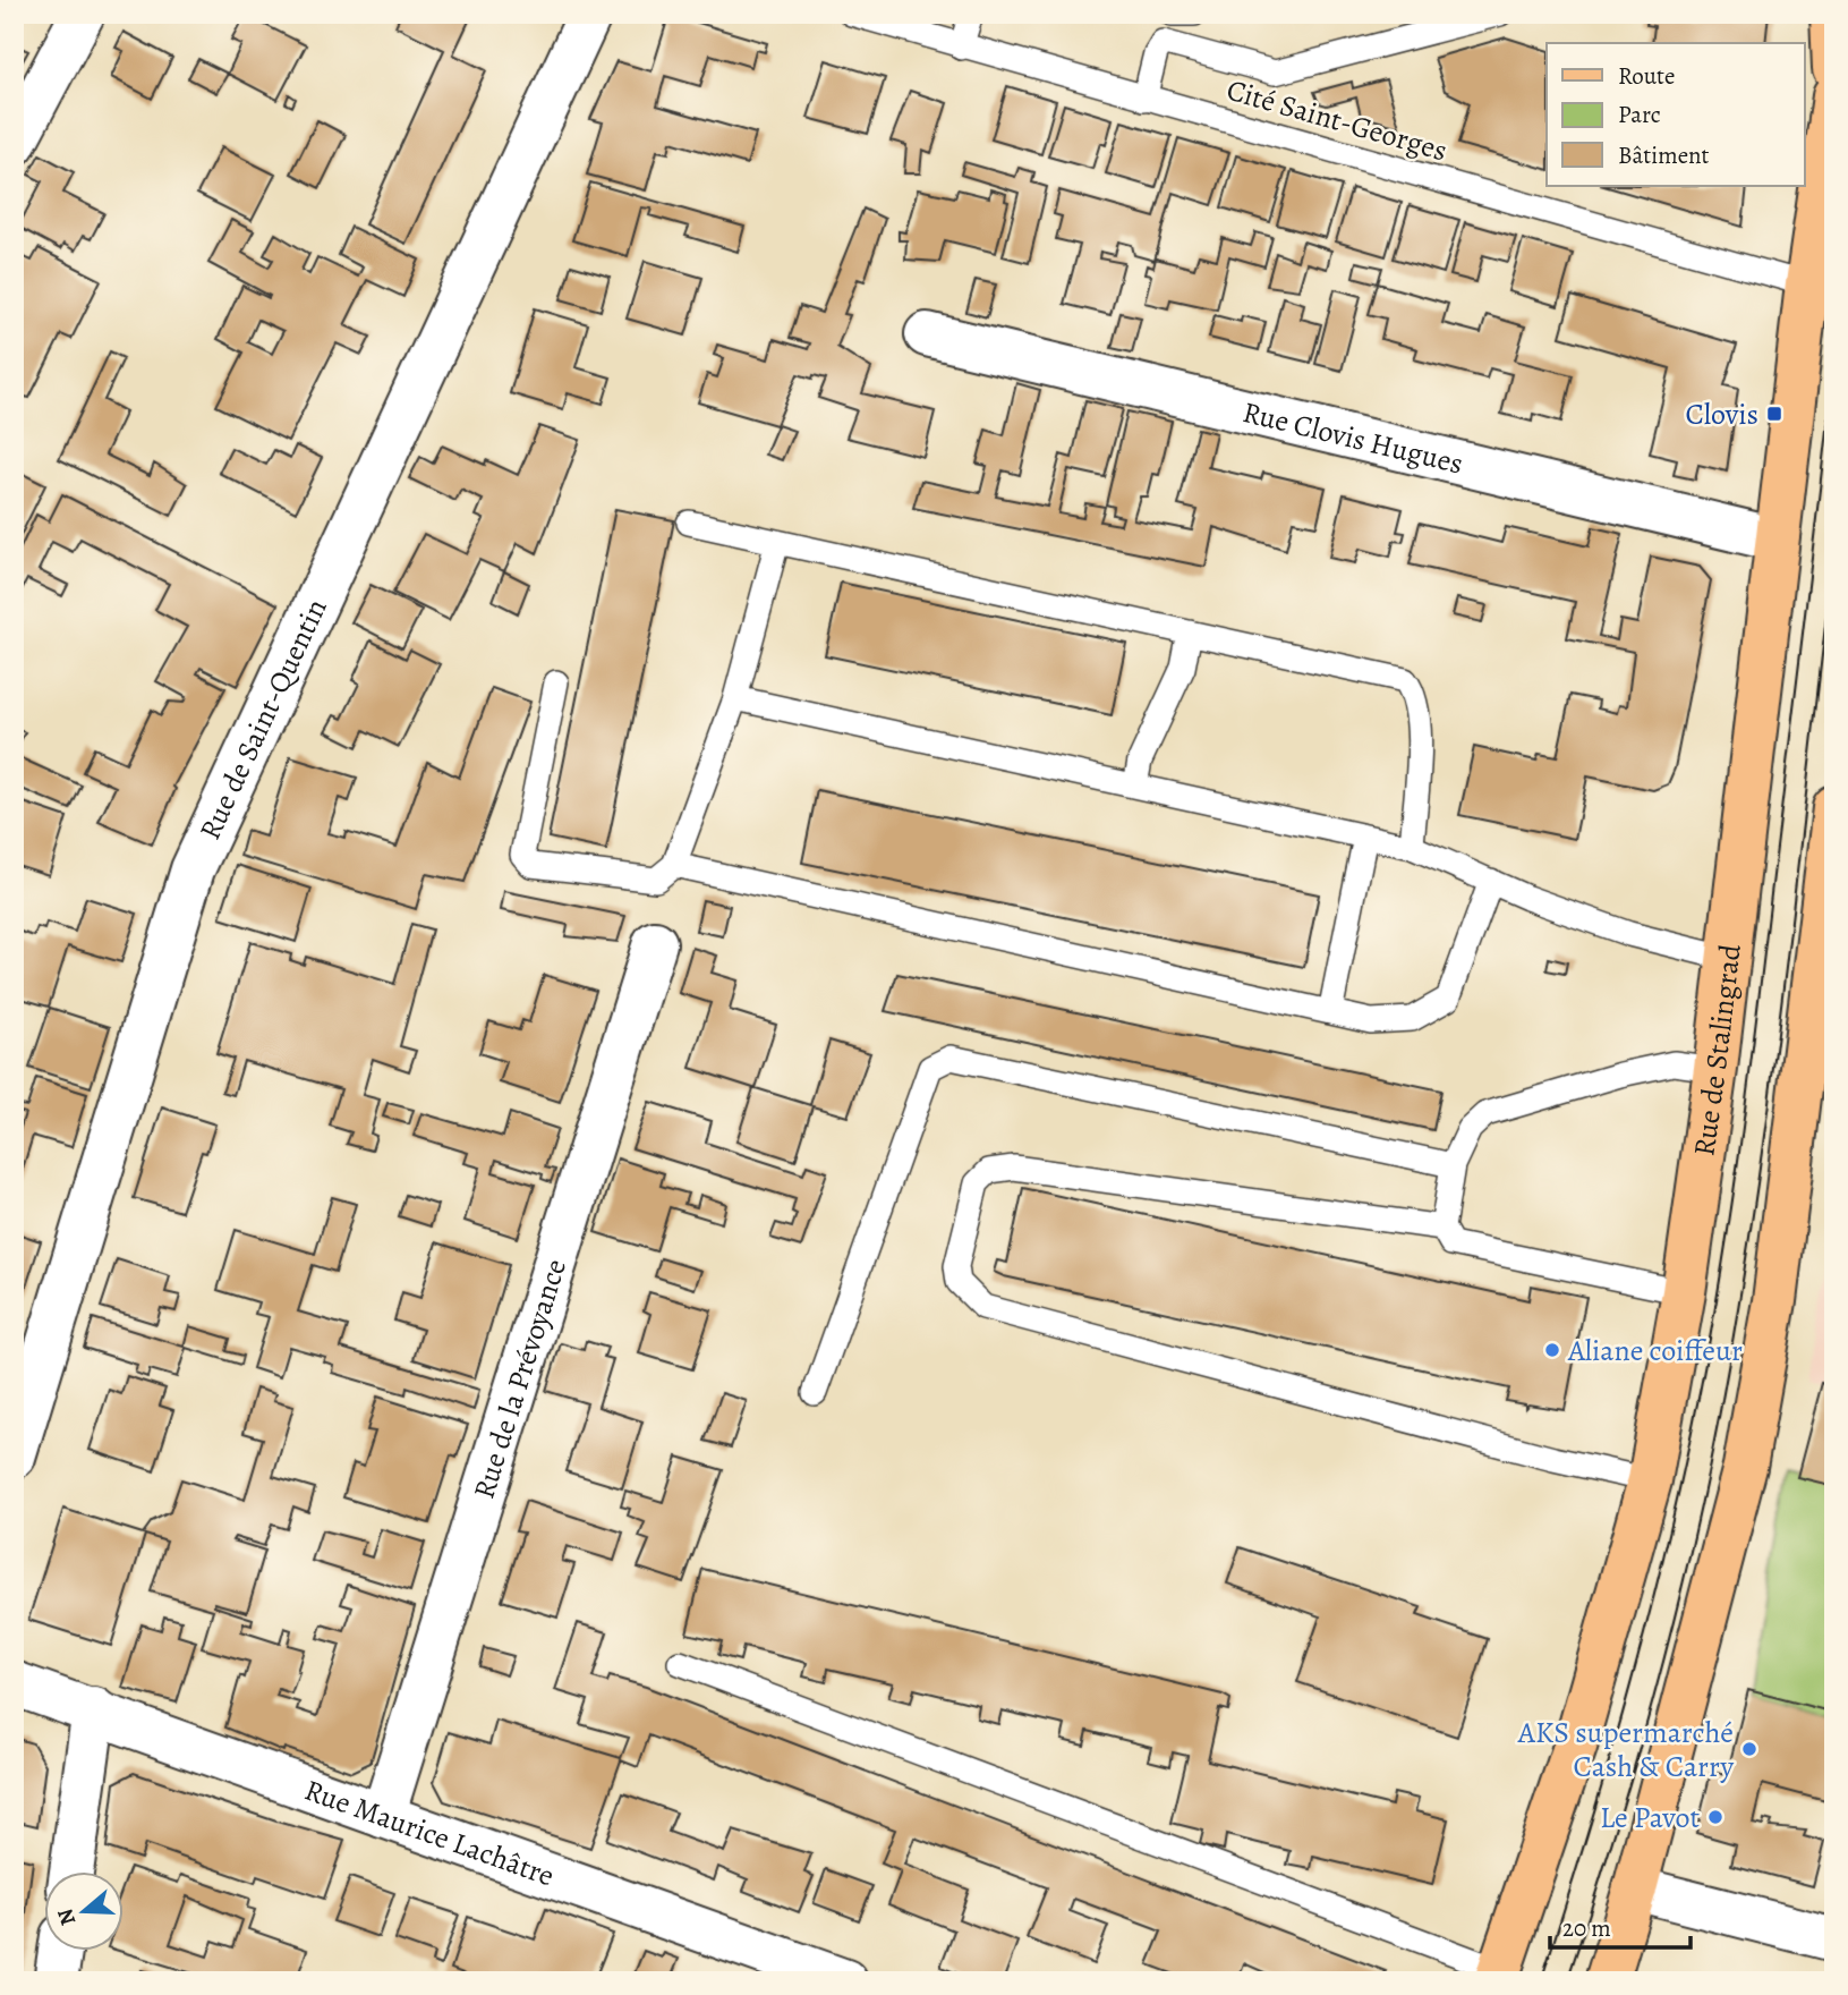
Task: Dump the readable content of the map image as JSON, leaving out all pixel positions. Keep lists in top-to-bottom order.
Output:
{
  "streets": {
    "main road": ["Rue de Stalingrad"],
    "street": [
      "Rue Clovis Hugues",
      "Rue de Saint-Quentin",
      "Rue de la Prévoyance",
      "Rue Maurice Lachâtre"
    ],
    "lane": ["Cité Saint-Georges"]
  },
  "crossings": [
    ["Cité Saint-Georges", "Rue de Stalingrad"],
    ["Rue Clovis Hugues", "Rue de Stalingrad"],
    ["Rue de la Prévoyance", "Rue Maurice Lachâtre"]
  ],
  "places": {
    "transit": ["Clovis"],
    "other": ["Aliane coiffeur", "AKS supermarché Cash & Carry", "Le Pavot"]
  },
  "legend": ["Route", "Parc", "Bâtiment"],
  "scale_bar": "20 m",
  "north": "left"
}
